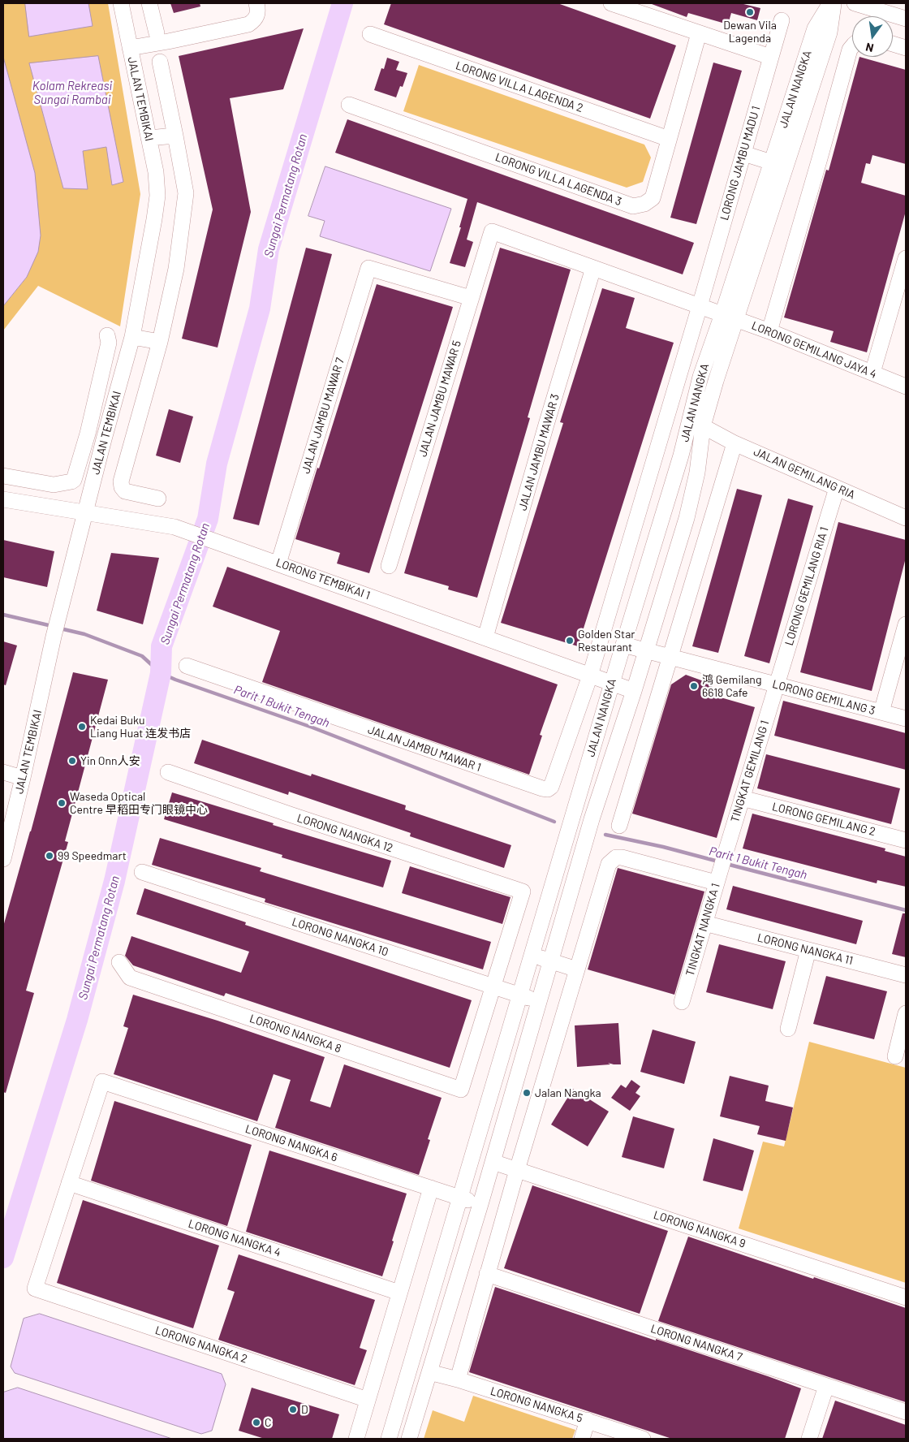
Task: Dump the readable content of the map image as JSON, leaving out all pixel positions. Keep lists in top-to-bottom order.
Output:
{
  "streets": {
    "street": [
      "LORONG VILLA LAGENDA 2",
      "JALAN NANGKA",
      "JALAN TEMBIKAI",
      "LORONG JAMBU MADU 1",
      "LORONG VILLA LAGENDA 3",
      "LORONG GEMILANG JAYA 4",
      "JALAN JAMBU MAWAR 5",
      "JALAN JAMBU MAWAR 7",
      "JALAN JAMBU MAWAR 3",
      "JALAN GEMILANG RIA",
      "LORONG TEMBIKAI 1",
      "LORONG GEMILANG RIA 1",
      "LORONG GEMILANG 3",
      "JALAN JAMBU MAWAR 1",
      "TINGKAT GEMILANG 1",
      "LORONG GEMILANG 2",
      "LORONG NANGKA 12",
      "TINGKAT NANGKA 1",
      "LORONG NANGKA 10",
      "LORONG NANGKA 11",
      "LORONG NANGKA 8",
      "LORONG NANGKA 6",
      "LORONG NANGKA 9",
      "LORONG NANGKA 4",
      "LORONG NANGKA 7",
      "LORONG NANGKA 2",
      "LORONG NANGKA 5"
    ]
  },
  "crossings": [
    ["LORONG VILLA LAGENDA 2", "LORONG VILLA LAGENDA 3"],
    ["JALAN NANGKA", "LORONG GEMILANG JAYA 4"],
    ["JALAN NANGKA", "JALAN GEMILANG RIA"],
    ["JALAN NANGKA", "LORONG TEMBIKAI 1"],
    ["JALAN NANGKA", "LORONG GEMILANG 3"],
    ["JALAN NANGKA", "LORONG NANGKA 10"],
    ["JALAN NANGKA", "LORONG NANGKA 6"],
    ["JALAN NANGKA", "LORONG NANGKA 9"],
    ["JALAN NANGKA", "LORONG NANGKA 5"],
    ["JALAN TEMBIKAI", "LORONG TEMBIKAI 1"],
    ["LORONG JAMBU MADU 1", "LORONG GEMILANG JAYA 4"],
    ["LORONG JAMBU MADU 1", "LORONG TEMBIKAI 1"],
    ["LORONG JAMBU MADU 1", "JALAN JAMBU MAWAR 1"],
    ["LORONG GEMILANG JAYA 4", "JALAN JAMBU MAWAR 5"],
    ["LORONG GEMILANG JAYA 4", "JALAN JAMBU MAWAR 3"],
    ["JALAN JAMBU MAWAR 5", "JALAN JAMBU MAWAR 7"],
    ["JALAN JAMBU MAWAR 7", "LORONG TEMBIKAI 1"],
    ["JALAN JAMBU MAWAR 3", "LORONG TEMBIKAI 1"],
    ["JALAN GEMILANG RIA", "LORONG GEMILANG RIA 1"],
    ["LORONG TEMBIKAI 1", "JALAN JAMBU MAWAR 1"],
    ["LORONG GEMILANG RIA 1", "LORONG GEMILANG 3"],
    ["LORONG GEMILANG RIA 1", "TINGKAT GEMILANG 1"],
    ["LORONG GEMILANG 3", "TINGKAT GEMILANG 1"],
    ["TINGKAT GEMILANG 1", "LORONG GEMILANG 2"],
    ["TINGKAT GEMILANG 1", "TINGKAT NANGKA 1"],
    ["LORONG NANGKA 12", "LORONG NANGKA 10"],
    ["LORONG NANGKA 12", "LORONG NANGKA 8"],
    ["TINGKAT NANGKA 1", "LORONG NANGKA 11"],
    ["LORONG NANGKA 10", "LORONG NANGKA 8"],
    ["LORONG NANGKA 6", "LORONG NANGKA 4"],
    ["LORONG NANGKA 6", "LORONG NANGKA 2"],
    ["LORONG NANGKA 4", "LORONG NANGKA 2"]
  ],
  "water": ["Kolam Rekreasi Sungai Rambai", "Sungai Permatang Rotan", "Parit 1 Bukit Tengah"],
  "places": [
    "Dewan Vila Lagenda",
    "Golden Star Restaurant",
    "鸿 Gemilang 6618 Cafe",
    "Kedai Buku Liang Huat 连发书店",
    "Yin Onn人安",
    "Waseda Optical Centre 早稻田专门眼镜中心",
    "99 Speedmart",
    "Jalan Nangka",
    "D",
    "C"
  ],
  "north": "bottom"
}
